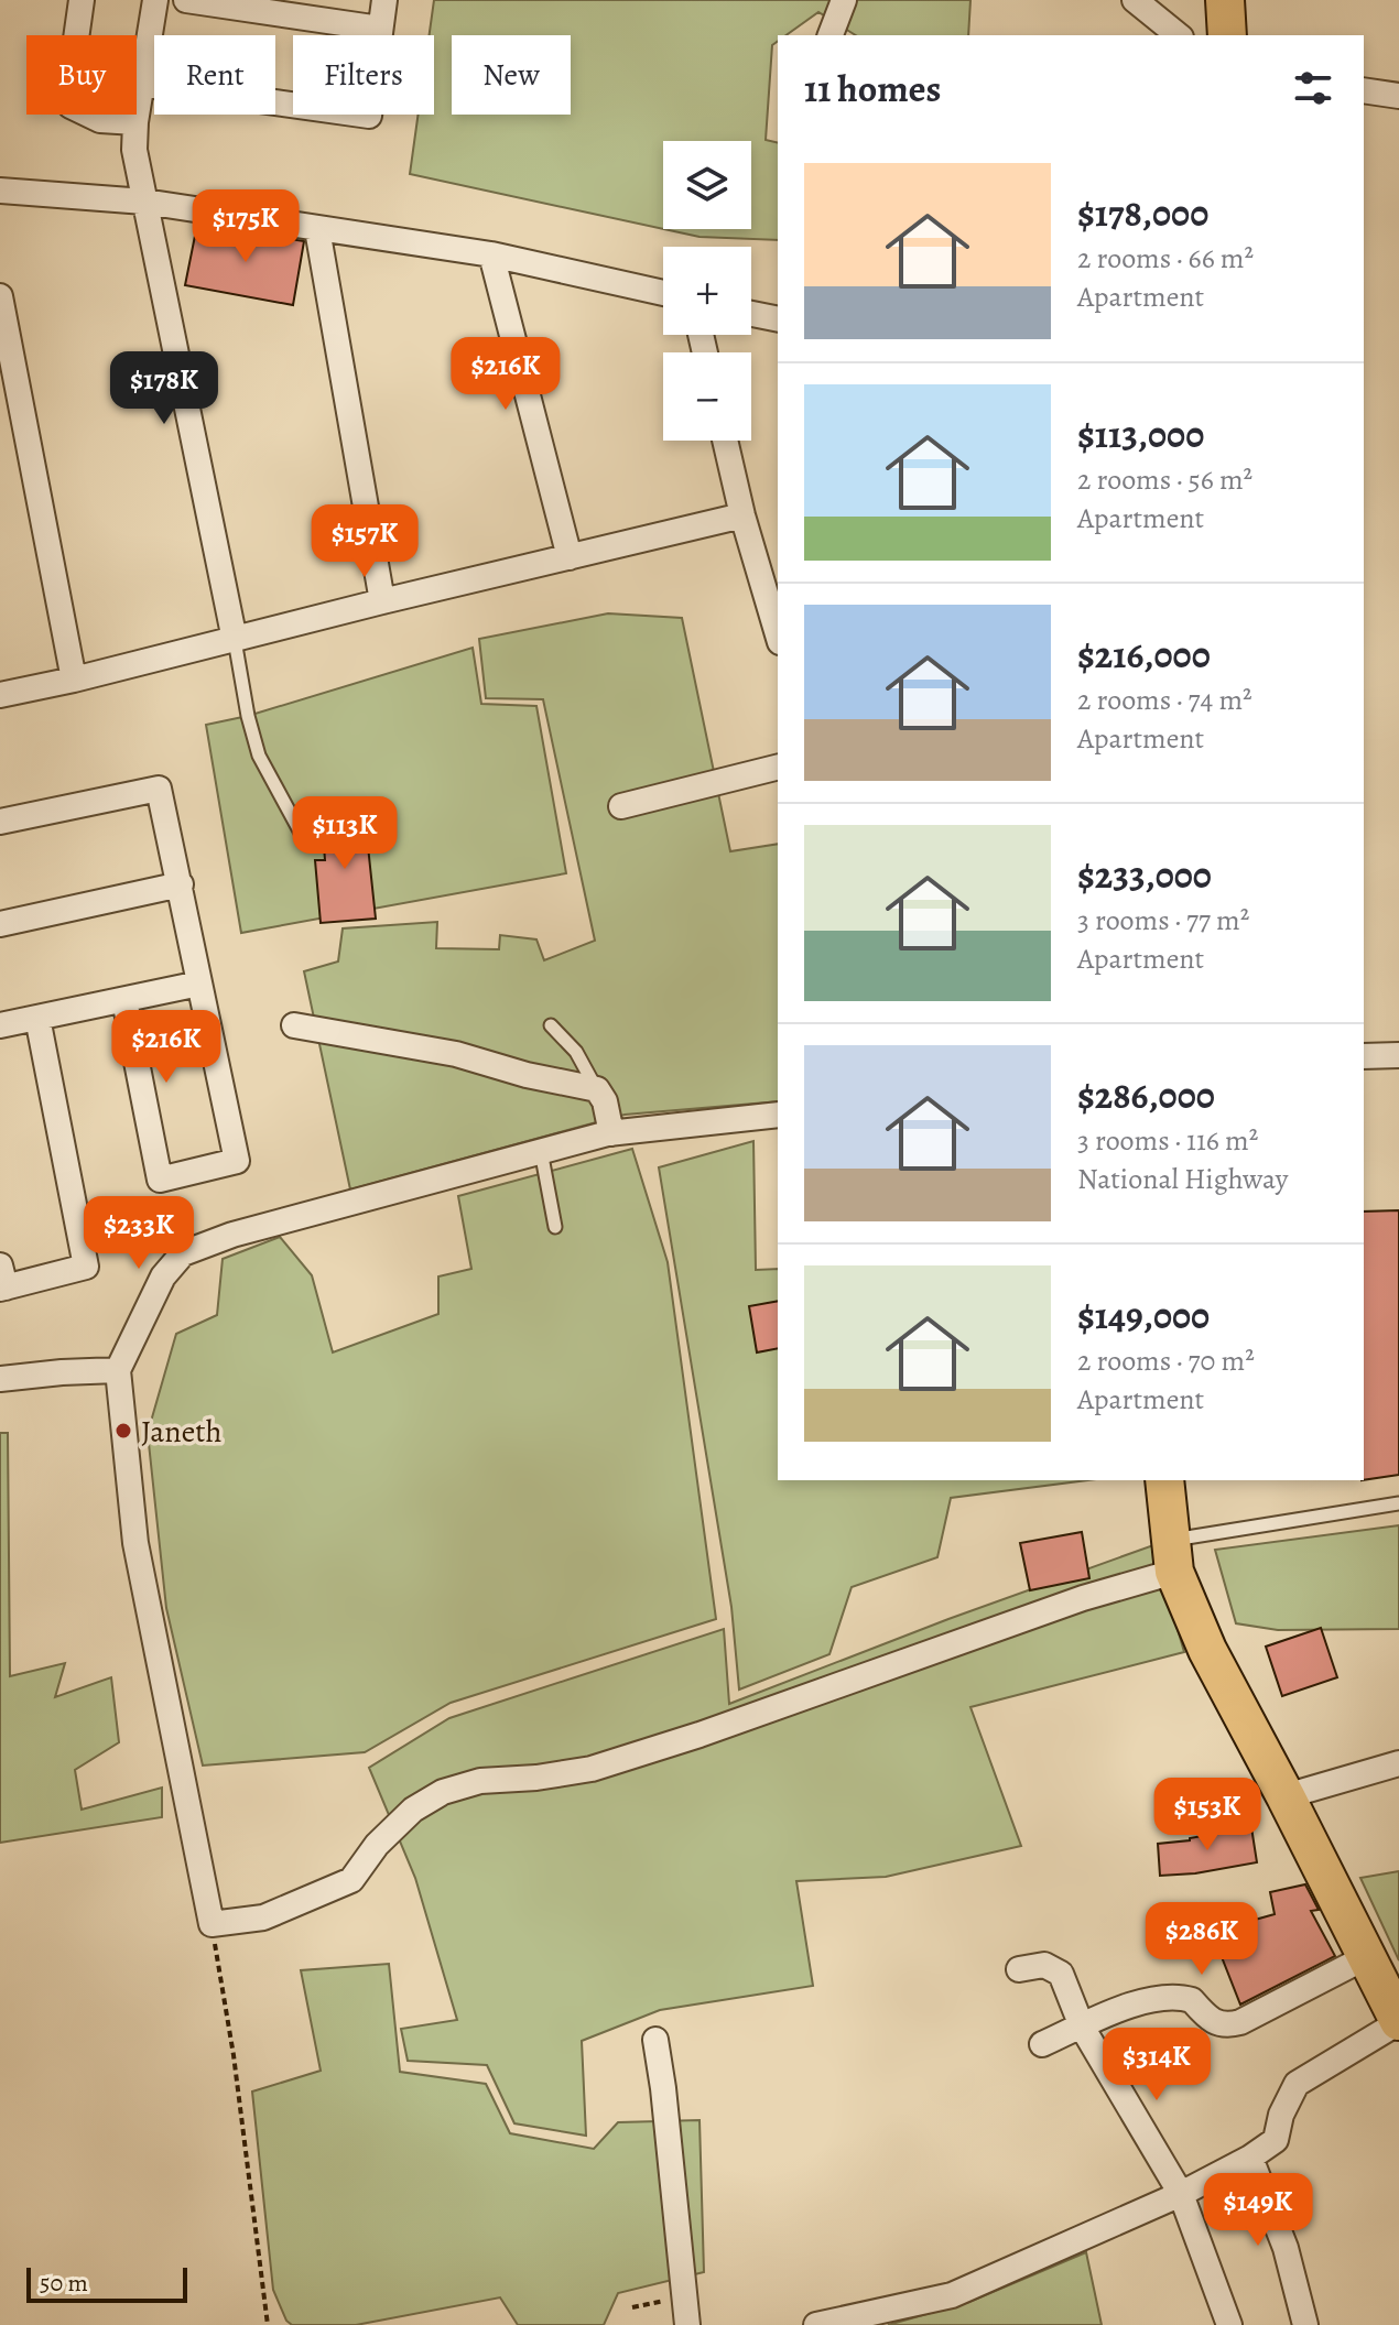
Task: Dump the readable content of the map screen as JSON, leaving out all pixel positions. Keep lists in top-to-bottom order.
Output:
{
  "places": ["Janeth"],
  "scale_bar": "50 m",
  "page": {
    "chip": [
      "Buy",
      "Rent",
      "Filters",
      "New"
    ],
    "heading": "11 homes",
    "map_buttons": ["+", "−"],
    "list": [
      {
        "name": "$178,000",
        "note": "2 rooms · 66 m² · Apartment"
      },
      {
        "name": "$113,000",
        "note": "2 rooms · 56 m² · Apartment"
      },
      {
        "name": "$216,000",
        "note": "2 rooms · 74 m² · Apartment"
      },
      {
        "name": "$233,000",
        "note": "3 rooms · 77 m² · Apartment"
      },
      {
        "name": "$286,000",
        "note": "3 rooms · 116 m² · National Highway"
      },
      {
        "name": "$149,000",
        "note": "2 rooms · 70 m² · Apartment"
      }
    ],
    "price": [
      "$175K",
      "$216K",
      "$178K",
      "$157K",
      "$113K",
      "$216K",
      "$233K",
      "$153K",
      "$286K",
      "$314K",
      "$149K"
    ],
    "scale": "50 m"
  }
}
